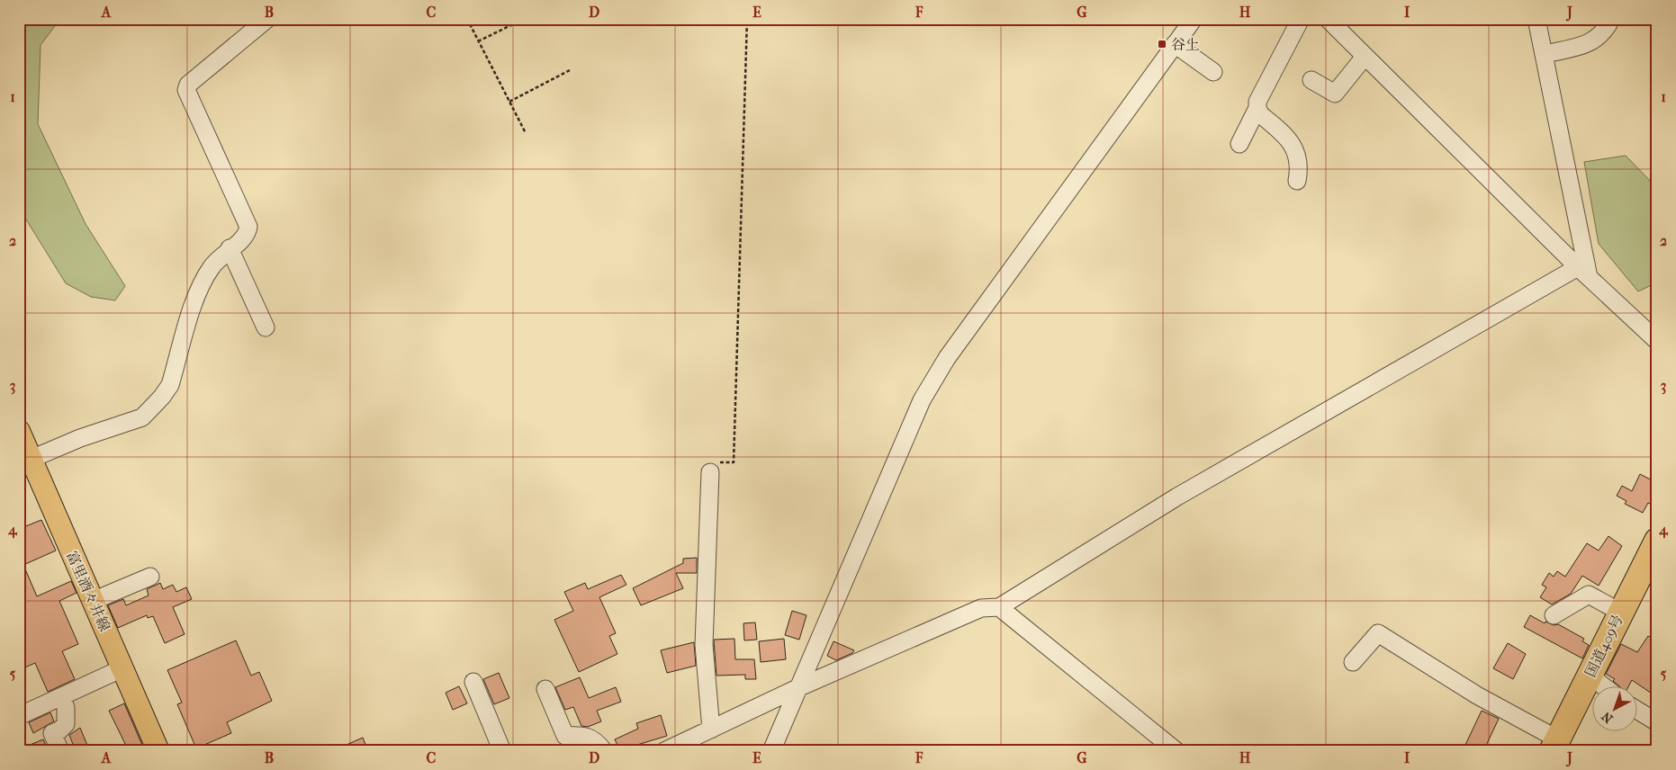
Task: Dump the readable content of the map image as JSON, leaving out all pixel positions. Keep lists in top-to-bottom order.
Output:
{
  "streets": {
    "highway": ["国道409号"],
    "main road": ["富里酒々井線"]
  },
  "places": {
    "transit": ["谷上"]
  },
  "north": "bottom left",
  "grid": {
    "columns": [
      "A",
      "B",
      "C",
      "D",
      "E",
      "F",
      "G",
      "H",
      "I",
      "J"
    ],
    "rows": [
      "1",
      "2",
      "3",
      "4",
      "5"
    ]
  }
}
